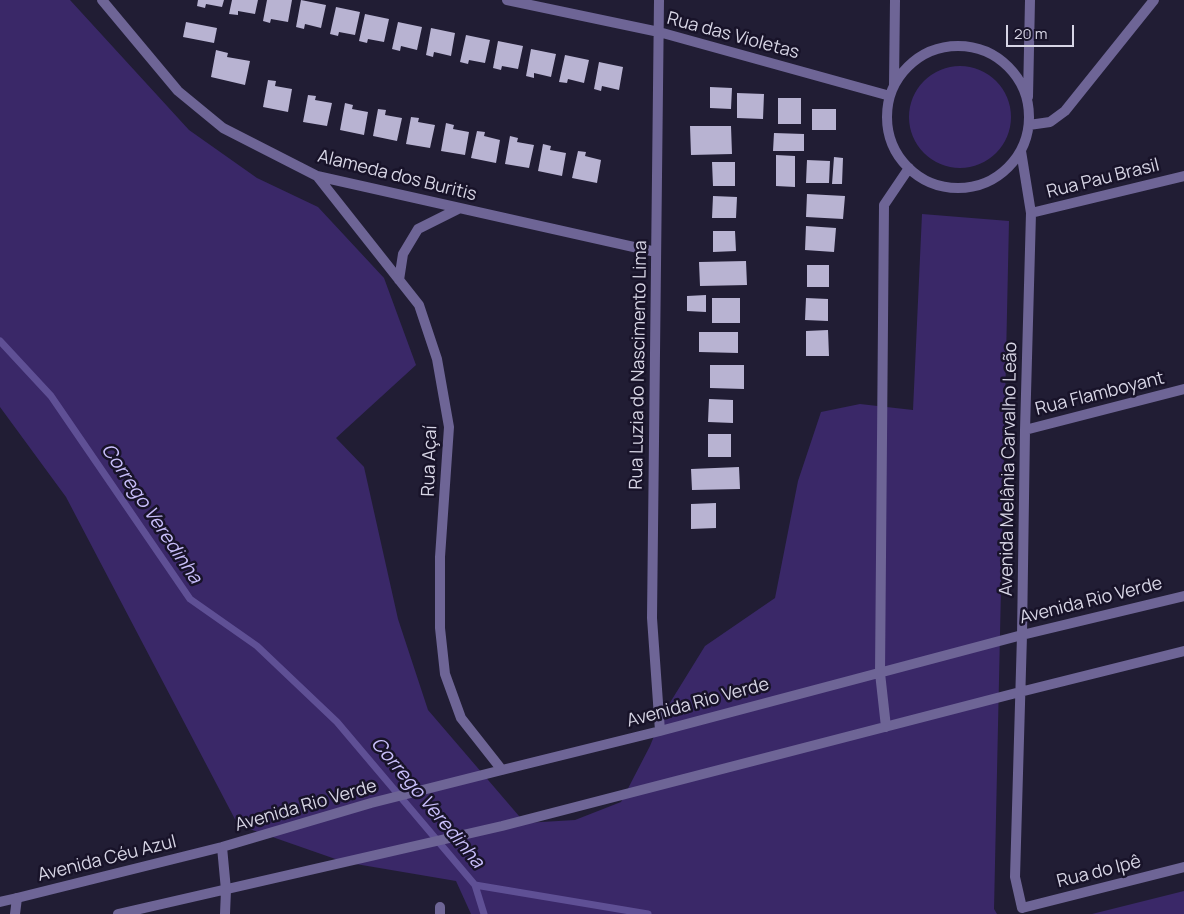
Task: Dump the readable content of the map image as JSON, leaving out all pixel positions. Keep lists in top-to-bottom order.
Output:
{
  "streets": {
    "street": [
      "Rua das Violetas",
      "Alameda dos Buritis",
      "Rua Pau Brasil",
      "Rua Luzia do Nascimento Lima",
      "Rua Flamboyant",
      "Rua Açaí",
      "Avenida Melânia Carvalho Leão",
      "Avenida Rio Verde",
      "Avenida Céu Azul",
      "Rua do Ipê"
    ]
  },
  "crossings": [
    ["Rua das Violetas", "Rua Luzia do Nascimento Lima"],
    ["Rua das Violetas", "Avenida Melânia Carvalho Leão"],
    ["Alameda dos Buritis", "Rua Luzia do Nascimento Lima"],
    ["Alameda dos Buritis", "Rua Açaí"],
    ["Rua Pau Brasil", "Avenida Melânia Carvalho Leão"],
    ["Rua Luzia do Nascimento Lima", "Avenida Rio Verde"],
    ["Rua Flamboyant", "Avenida Melânia Carvalho Leão"],
    ["Rua Açaí", "Avenida Rio Verde"],
    ["Avenida Melânia Carvalho Leão", "Avenida Rio Verde"],
    ["Avenida Melânia Carvalho Leão", "Rua do Ipê"],
    ["Avenida Rio Verde", "Avenida Céu Azul"]
  ],
  "water": ["Corrego Veredinha"],
  "scale_bar": "20 m"
}
